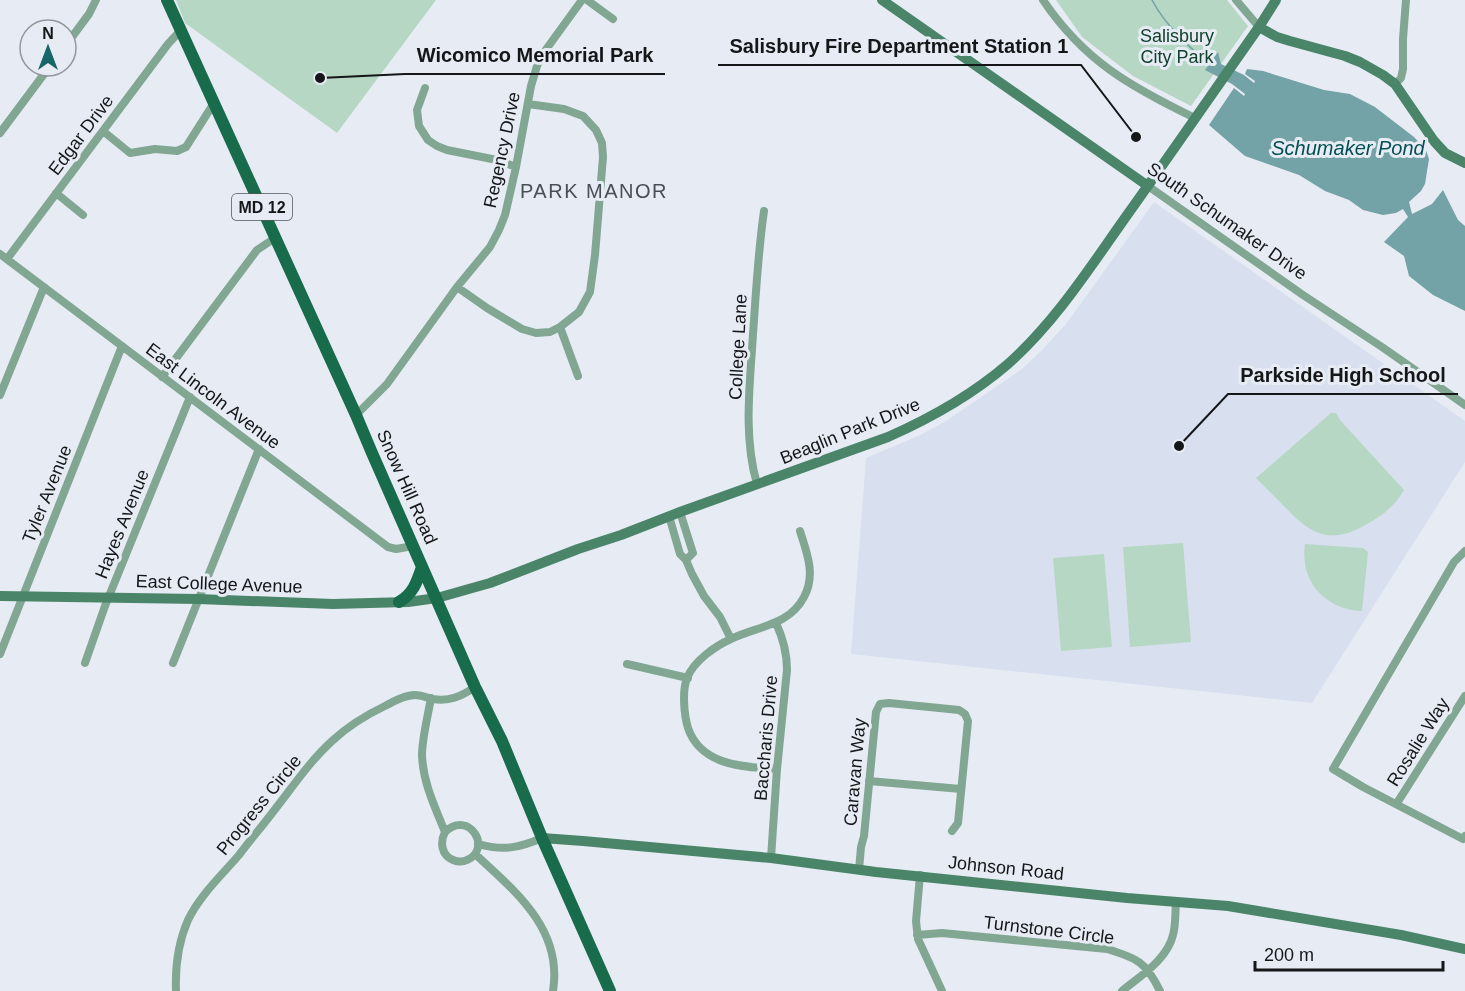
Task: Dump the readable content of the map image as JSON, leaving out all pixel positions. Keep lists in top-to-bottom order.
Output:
{
  "streets": {
    "main road": [
      "MD 12",
      "South Schumaker Drive",
      "Beaglin Park Drive",
      "Snow Hill Road",
      "East College Avenue",
      "Johnson Road"
    ],
    "street": [
      "Edgar Drive",
      "Regency Drive",
      "College Lane",
      "East Lincoln Avenue",
      "Tyler Avenue",
      "Hayes Avenue",
      "Baccharis Drive",
      "Rosalie Way",
      "Caravan Way",
      "Progress Circle",
      "Turnstone Circle"
    ]
  },
  "crossings": [
    ["Edgar Drive", "East Lincoln Avenue"],
    ["Edgar Drive", "Snow Hill Road"],
    ["Regency Drive", "Snow Hill Road"],
    ["South Schumaker Drive", "Beaglin Park Drive"],
    ["College Lane", "Beaglin Park Drive"],
    ["East Lincoln Avenue", "Snow Hill Road"],
    ["East Lincoln Avenue", "Tyler Avenue"],
    ["East Lincoln Avenue", "Hayes Avenue"],
    ["Beaglin Park Drive", "Snow Hill Road"],
    ["Beaglin Park Drive", "East College Avenue"],
    ["Snow Hill Road", "East College Avenue"],
    ["Snow Hill Road", "Progress Circle"],
    ["Snow Hill Road", "Johnson Road"],
    ["Tyler Avenue", "East College Avenue"],
    ["Hayes Avenue", "East College Avenue"],
    ["Baccharis Drive", "Johnson Road"],
    ["Caravan Way", "Johnson Road"]
  ],
  "districts": ["PARK MANOR"],
  "water": ["Schumaker Pond"],
  "parks": ["Salisbury City Park"],
  "places": ["Wicomico Memorial Park", "Salisbury Fire Department Station 1", "Parkside High School"],
  "scale_bar": "200 m",
  "north": "top"
}
